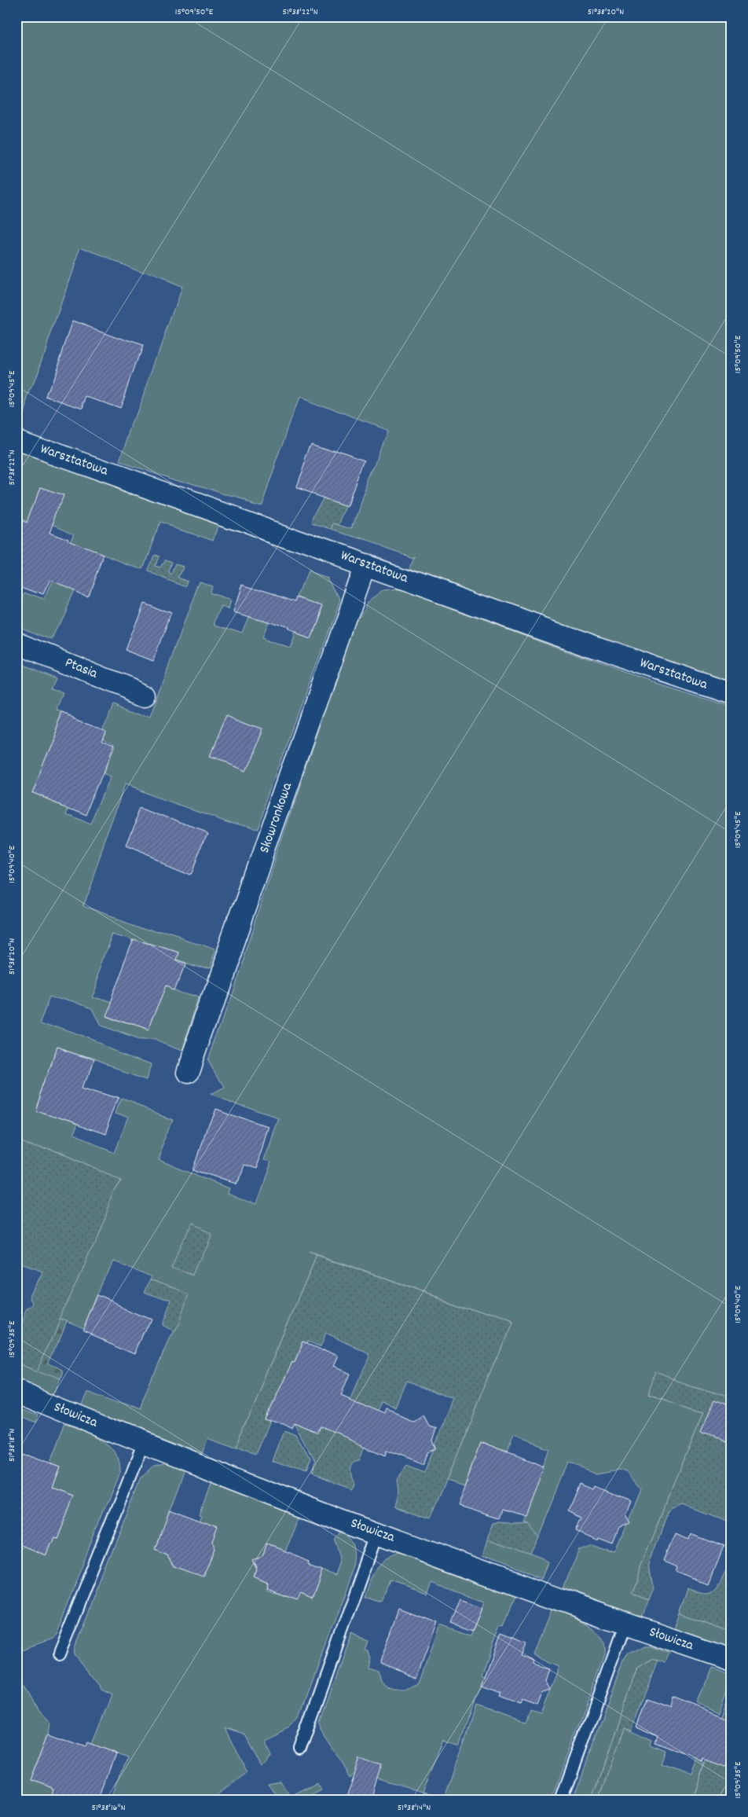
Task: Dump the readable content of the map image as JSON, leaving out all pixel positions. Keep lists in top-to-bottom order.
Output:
{
  "streets": {
    "street": [
      "Warsztatowa",
      "Ptasia",
      "Skowronkowa",
      "Słowicza"
    ]
  },
  "crossings": [
    ["Warsztatowa", "Skowronkowa"]
  ],
  "coordinates": [
    "15°09'50\"E",
    "51°38'22\"N",
    "51°38'20\"N",
    "15°09'45\"E",
    "15°09'40\"E",
    "15°09'35\"E",
    "51°38'18\"N",
    "51°38'16\"N",
    "51°38'14\"N"
  ]
}
